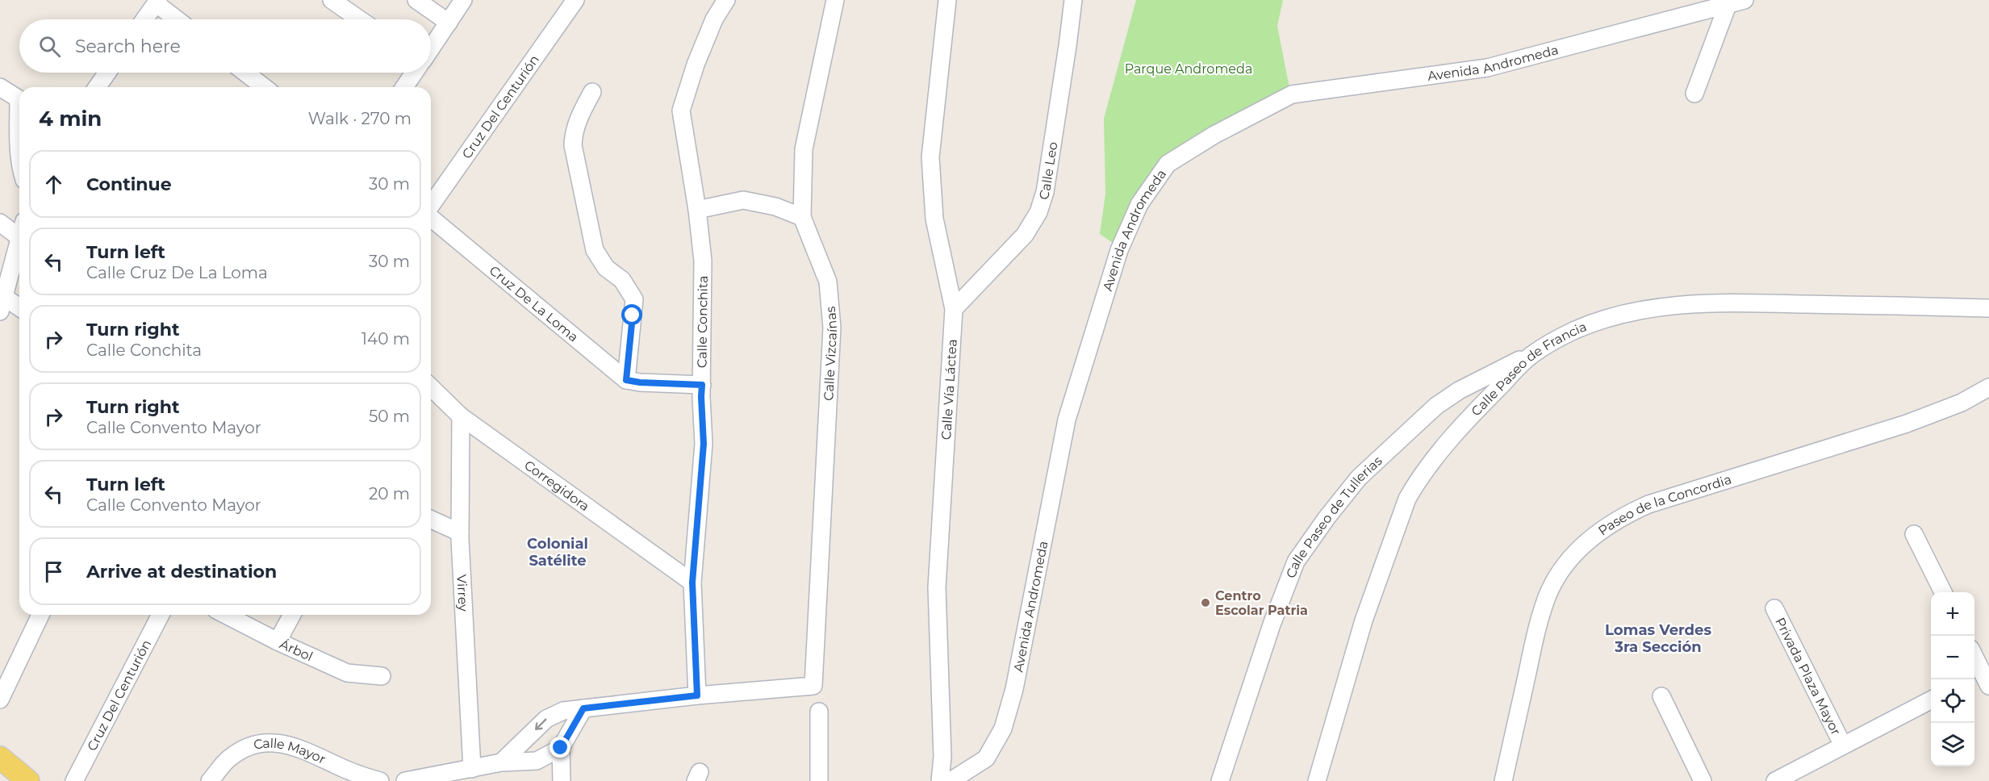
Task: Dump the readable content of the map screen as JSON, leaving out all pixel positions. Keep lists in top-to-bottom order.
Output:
{
  "streets": {
    "street": [
      "Avenida Andromeda",
      "Cruz Del Centurión",
      "Calle Leo",
      "Cruz De La Loma",
      "Calle Conchita",
      "Calle Vizcaínas",
      "Calle Paseo de Francia",
      "Calle Vía Láctea",
      "Corregidora",
      "Paseo de la Concordia",
      "Calle Paseo de Tullerias",
      "Virrey",
      "Árbol",
      "Privada Plaza Mayor",
      "Calle Mayor"
    ]
  },
  "crossings": [
    ["Calle Leo", "Calle Vía Láctea"],
    ["Calle Conchita", "Calle Vizcaínas"],
    ["Calle Conchita", "Corregidora"],
    ["Calle Paseo de Francia", "Calle Paseo de Tullerias"],
    ["Corregidora", "Virrey"]
  ],
  "districts": ["Colonial Satélite", "Lomas Verdes 3ra Sección"],
  "parks": ["Parque Andromeda"],
  "places": ["Centro Escolar Patria"],
  "page": {
    "search": "Search here",
    "heading": ["4 min", "Walk · 270 m"],
    "list": [
      ["Continue", "30 m"],
      ["Turn left", "Calle Cruz De La Loma", "30 m"],
      ["Turn right", "Calle Conchita", "140 m"],
      ["Turn right", "Calle Convento Mayor", "50 m"],
      ["Turn left", "Calle Convento Mayor", "20 m"],
      "Arrive at destination"
    ],
    "map_buttons": ["+", "−"]
  }
}
